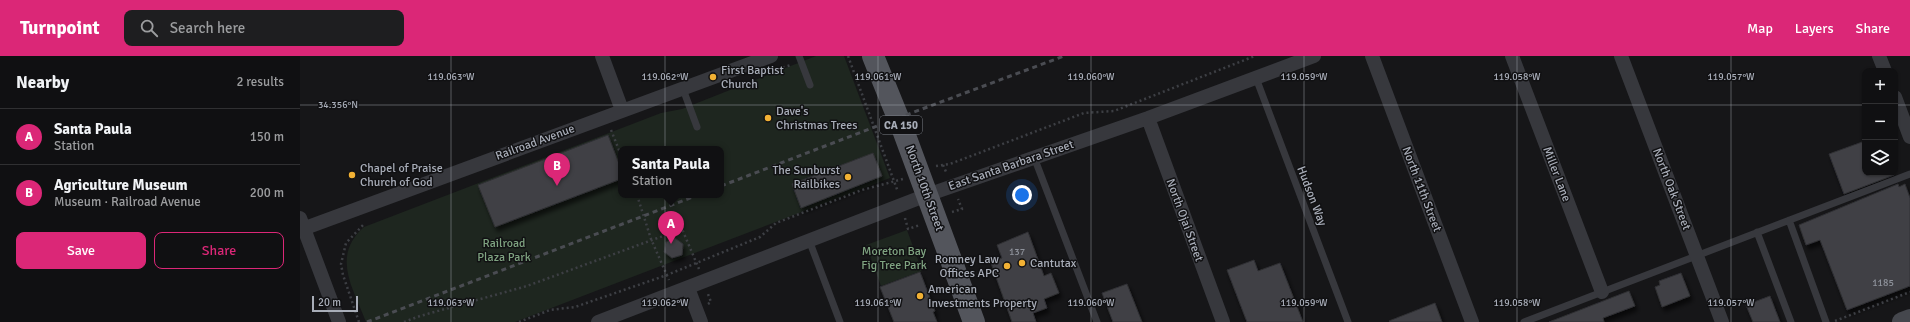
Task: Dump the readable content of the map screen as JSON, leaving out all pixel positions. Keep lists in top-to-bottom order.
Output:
{
  "streets": {
    "main road": ["CA 150", "North 10th Street"],
    "street": [
      "Railroad Avenue",
      "East Santa Barbara Street",
      "Miller Lane",
      "North 11th Street",
      "North Oak Street",
      "North Ojai Street"
    ],
    "lane": ["Hudson Way"]
  },
  "crossings": [
    ["East Santa Barbara Street", "North 10th Street"],
    ["East Santa Barbara Street", "Hudson Way"],
    ["East Santa Barbara Street", "North Ojai Street"]
  ],
  "parks": ["Railroad Plaza Park", "Moreton Bay Fig Tree Park"],
  "places": [
    "First Baptist Church",
    "Dave's Christmas Trees",
    "Chapel of Praise Church of God",
    "The Sunburst Railbikes",
    "Cantutax",
    "Romney Law Offices APC",
    "American Investments Property"
  ],
  "house_numbers": ["137", "1185"],
  "scale_bar": "20 m",
  "page": {
    "header": "Turnpoint",
    "search": "Search here",
    "nav": ["Map", "Layers", "Share"],
    "heading": ["Nearby", "2 results"],
    "map_buttons": ["+", "−"],
    "list": [
      {
        "mark": "A",
        "name": "Santa Paula",
        "note": "Station",
        "value": "150 m"
      },
      {
        "mark": "B",
        "name": "Agriculture Museum",
        "note": "Museum · Railroad Avenue",
        "value": "200 m"
      }
    ],
    "popup": ["Santa Paula", "Station"],
    "pins": ["B", "A"],
    "buttons": ["Save", "Share"],
    "scale": "20 m"
  },
  "coordinates": [
    "119.063°W",
    "119.062°W",
    "119.061°W",
    "119.060°W",
    "119.059°W",
    "119.058°W",
    "119.057°W",
    "34.356°N"
  ]
}
